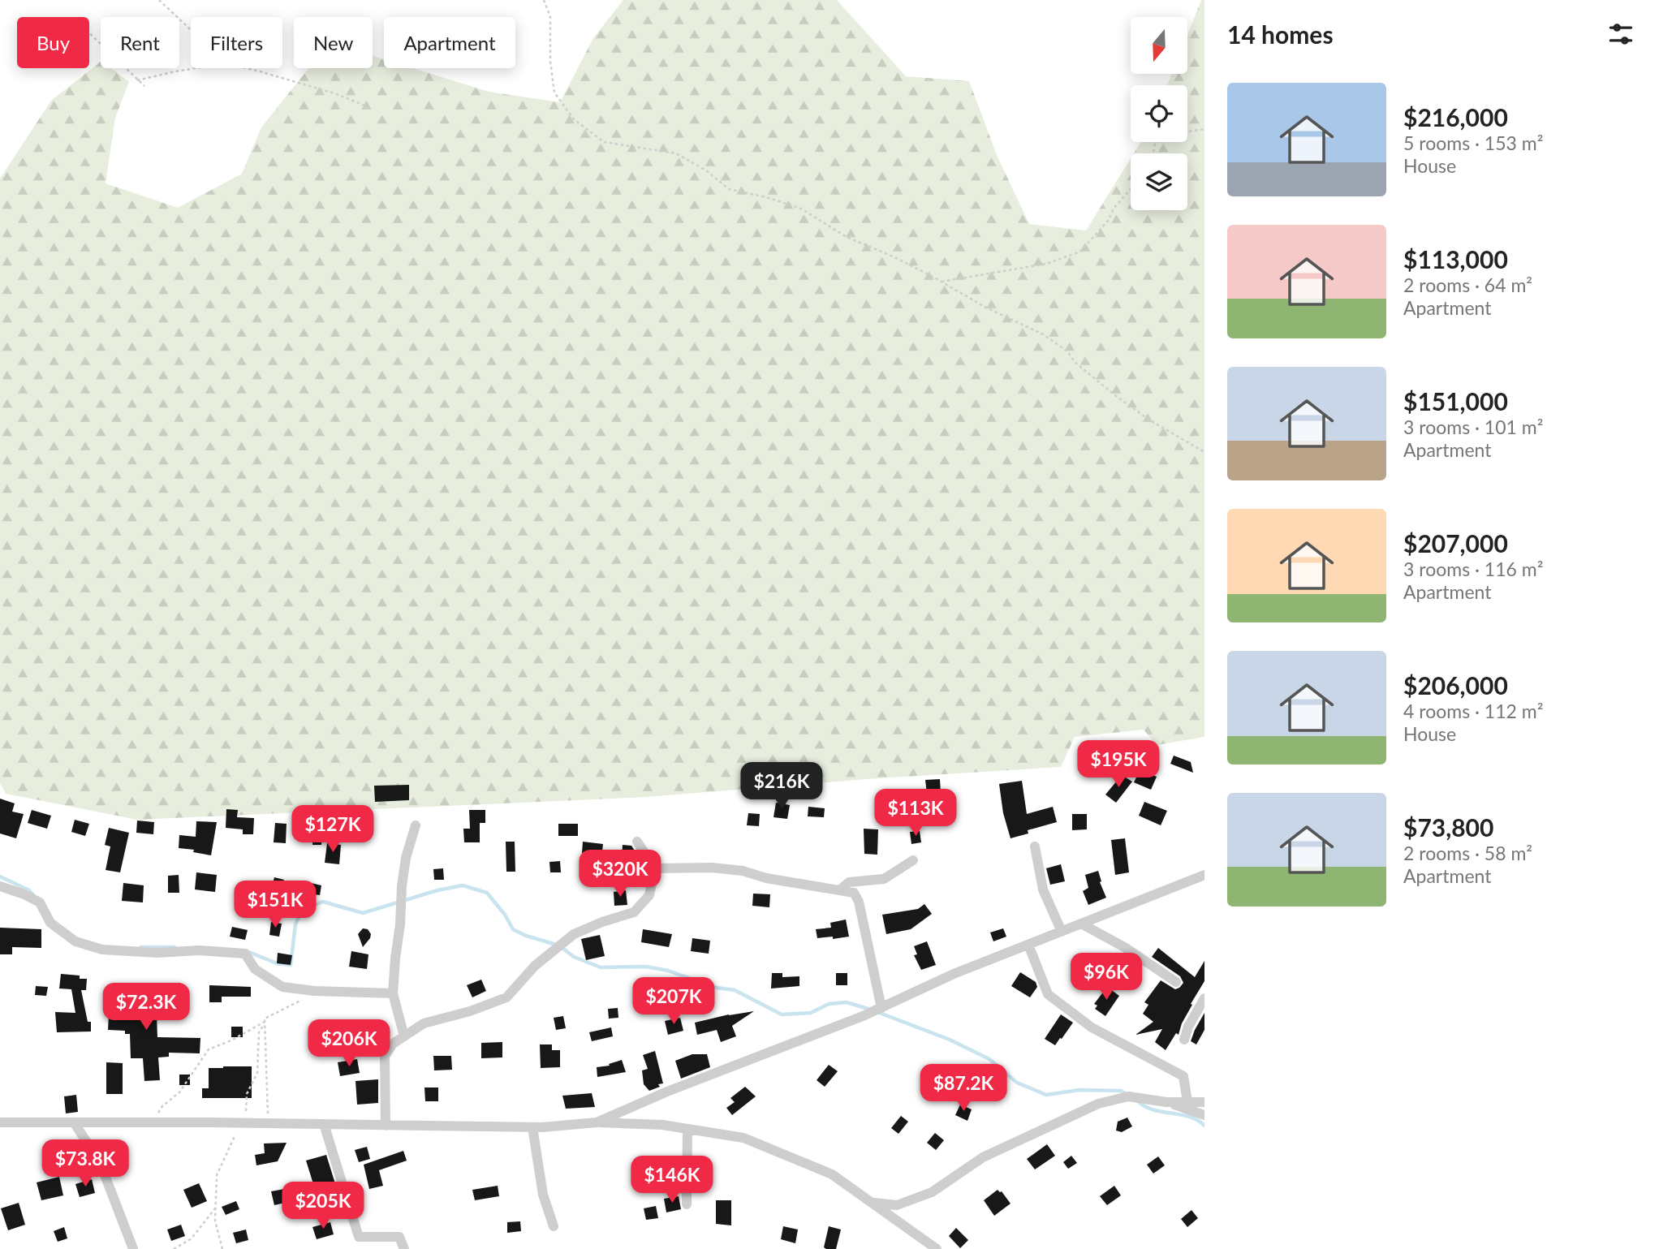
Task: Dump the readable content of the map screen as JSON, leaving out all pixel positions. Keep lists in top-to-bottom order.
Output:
{
  "north": "bottom",
  "page": {
    "heading": "14 homes",
    "chip": [
      "Buy",
      "Rent",
      "Filters",
      "New",
      "Apartment"
    ],
    "list": [
      {
        "name": "$216,000",
        "note": "5 rooms · 153 m² · House"
      },
      {
        "name": "$113,000",
        "note": "2 rooms · 64 m² · Apartment"
      },
      {
        "name": "$151,000",
        "note": "3 rooms · 101 m² · Apartment"
      },
      {
        "name": "$207,000",
        "note": "3 rooms · 116 m² · Apartment"
      },
      {
        "name": "$206,000",
        "note": "4 rooms · 112 m² · House"
      },
      {
        "name": "$73,800",
        "note": "2 rooms · 58 m² · Apartment"
      }
    ],
    "price": [
      "$195K",
      "$216K",
      "$113K",
      "$127K",
      "$320K",
      "$151K",
      "$96K",
      "$207K",
      "$72.3K",
      "$206K",
      "$87.2K",
      "$73.8K",
      "$146K",
      "$205K"
    ]
  }
}
